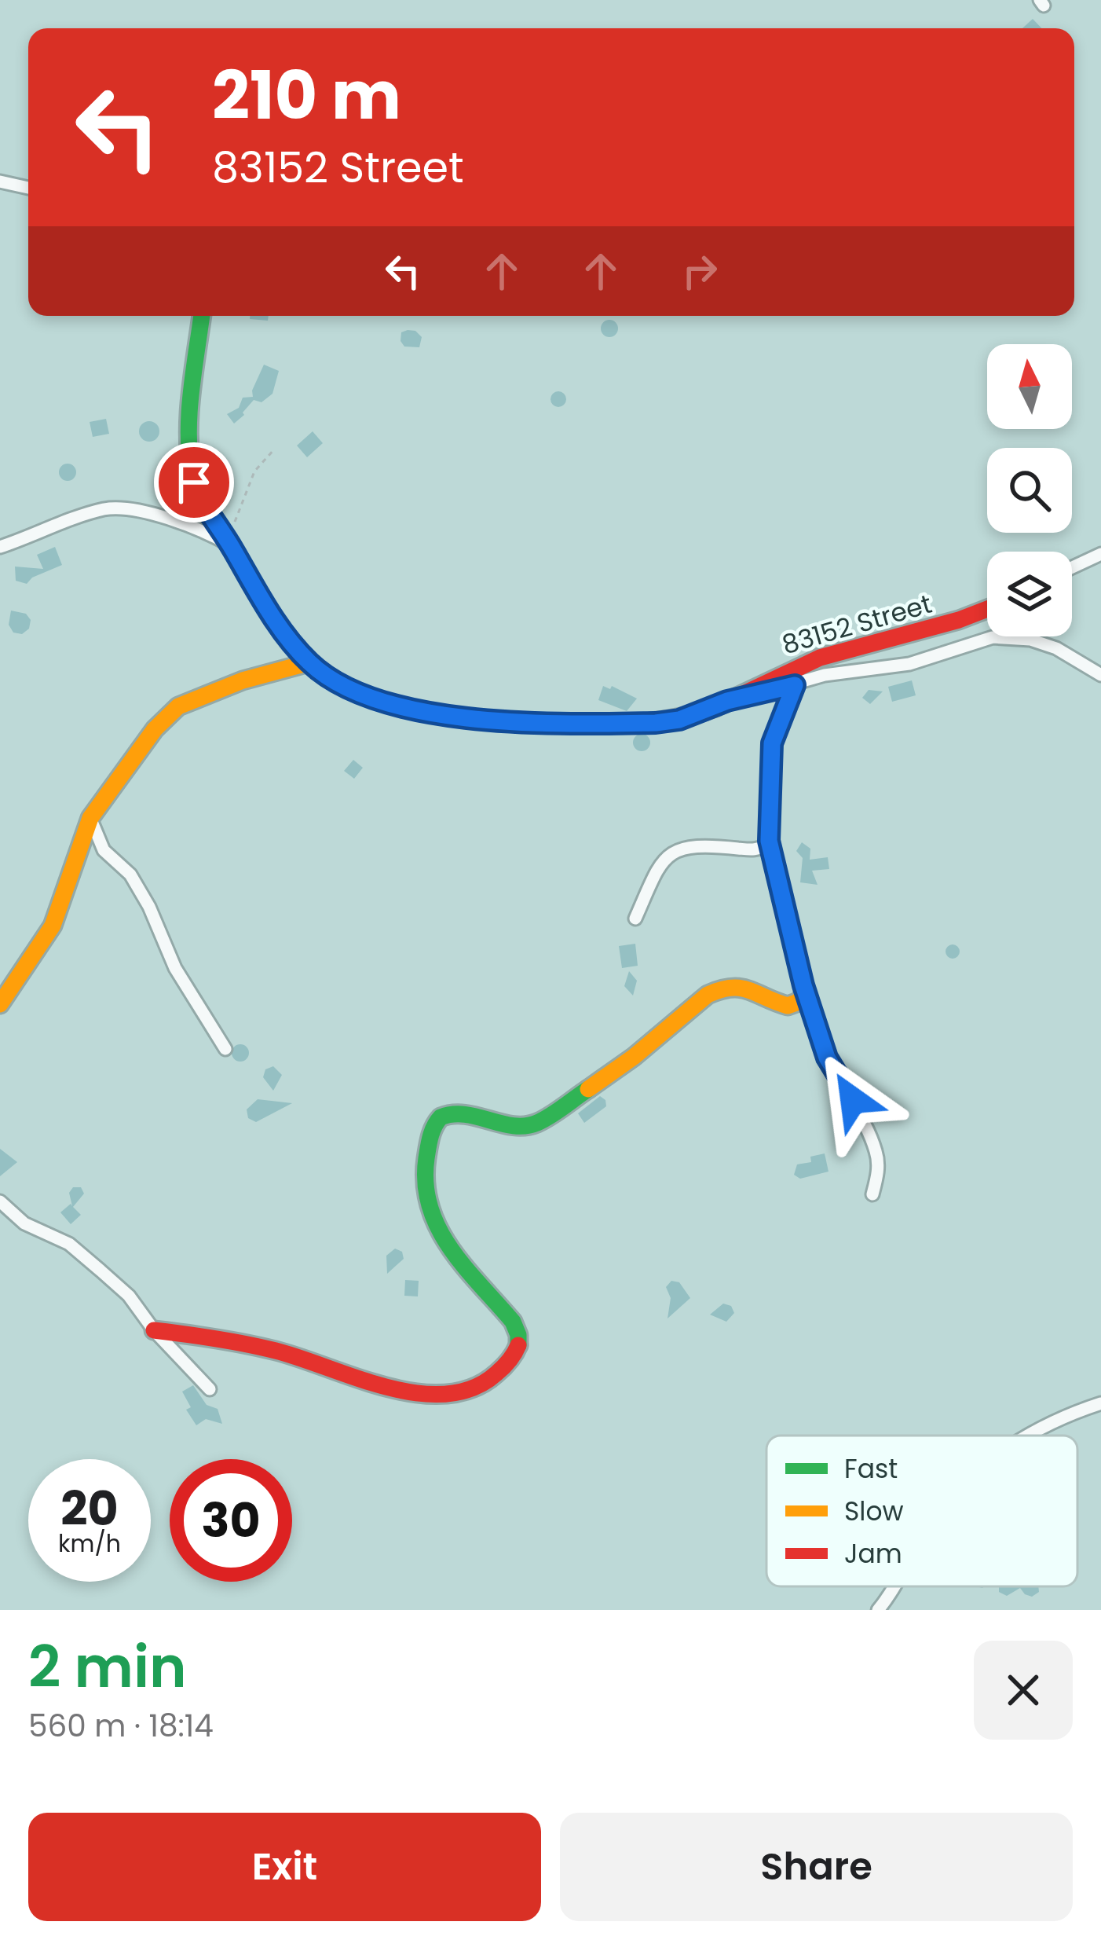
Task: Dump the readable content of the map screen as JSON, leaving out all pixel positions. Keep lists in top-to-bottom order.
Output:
{
  "streets": {
    "street": ["83152 Street"]
  },
  "legend": ["Fast", "Slow", "Jam"],
  "north": "top",
  "page": {
    "turn": ["210 m", "83152 Street"],
    "speed": "20 km/h",
    "limit": "30",
    "heading": ["2 min", "560 m · 18:14"],
    "buttons": ["Exit", "Share"]
  }
}
